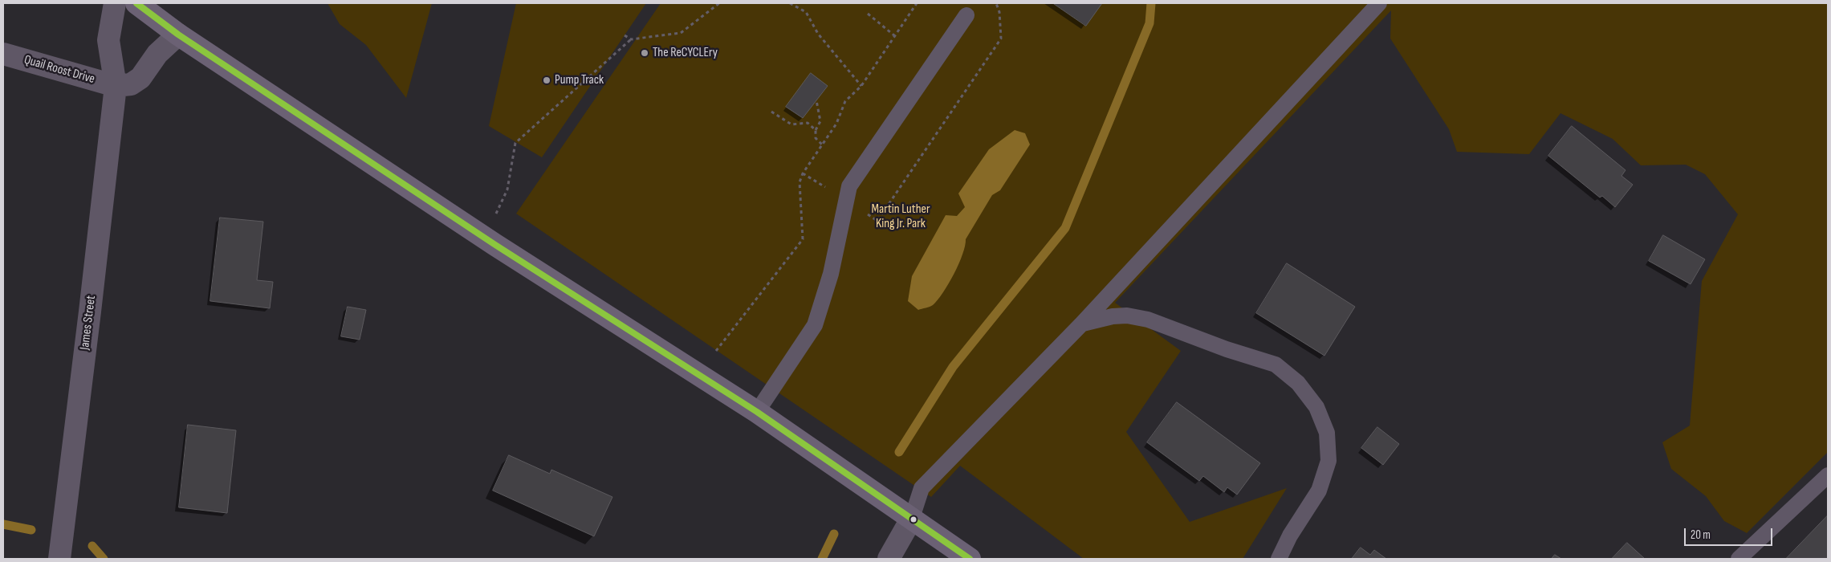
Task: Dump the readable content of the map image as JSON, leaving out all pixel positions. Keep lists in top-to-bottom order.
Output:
{
  "streets": {
    "street": ["Quail Roost Drive", "James Street"]
  },
  "crossings": [
    ["Quail Roost Drive", "James Street"]
  ],
  "parks": ["Martin Luther King Jr. Park"],
  "places": ["The ReCYCLEry", "Pump Track"],
  "scale_bar": "20 m"
}
